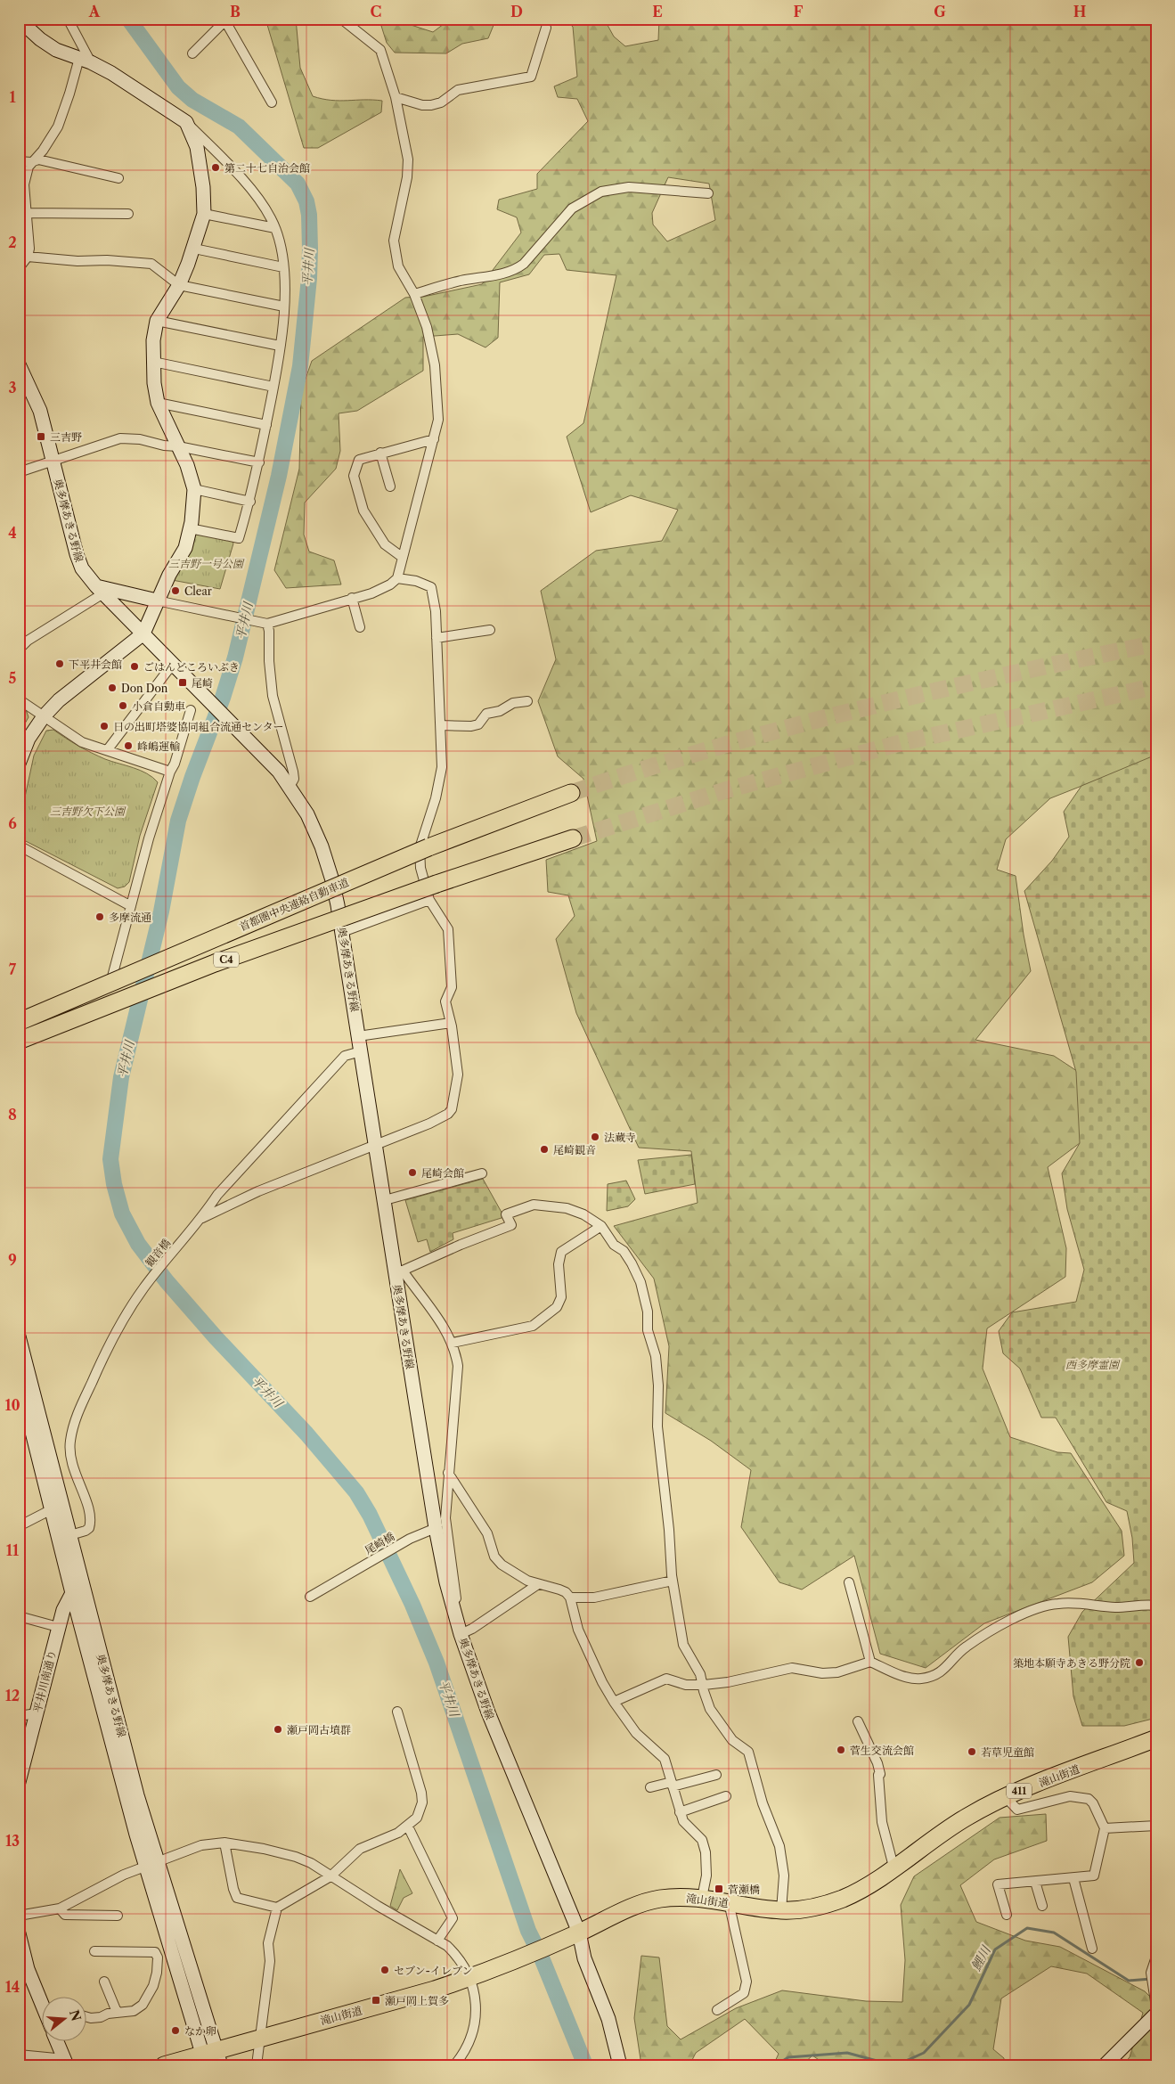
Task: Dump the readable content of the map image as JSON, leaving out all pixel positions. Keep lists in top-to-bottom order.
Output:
{
  "streets": {
    "highway": [
      "首都圏中央連絡自動車道",
      "C4",
      "滝山街道",
      "411"
    ],
    "main road": ["奥多摩あきる野線", "平井川南通り"],
    "street": ["観音橋", "尾崎橋"]
  },
  "crossings": [
    ["奥多摩あきる野線", "観音橋"],
    ["奥多摩あきる野線", "尾崎橋"],
    ["奥多摩あきる野線", "平井川南通り"],
    ["奥多摩あきる野線", "滝山街道"]
  ],
  "water": ["平井川", "鯉川"],
  "parks": ["三吉野一号公園", "三吉野欠下公園", "西多摩霊園"],
  "places": {
    "other": [
      "第二十七自治会館",
      "Clear",
      "下平井会館",
      "ごはんどころいぶき",
      "Don Don",
      "小倉自動車",
      "日の出町塔婆協同組合流通センター",
      "峰嶋運輸",
      "多摩流通",
      "法蔵寺",
      "尾崎観音",
      "尾崎会館",
      "築地本願寺あきる野分院",
      "瀬戸岡古墳群",
      "菅生交流会館",
      "若草児童館",
      "セブン-イレブン",
      "なか卵"
    ],
    "transit": [
      "三吉野",
      "尾崎",
      "菅瀬橋",
      "瀬戸岡上賀多"
    ]
  },
  "north": "right",
  "grid": {
    "columns": [
      "A",
      "B",
      "C",
      "D",
      "E",
      "F",
      "G",
      "H"
    ],
    "rows": [
      "1",
      "2",
      "3",
      "4",
      "5",
      "6",
      "7",
      "8",
      "9",
      "10",
      "11",
      "12",
      "13",
      "14"
    ]
  }
}
